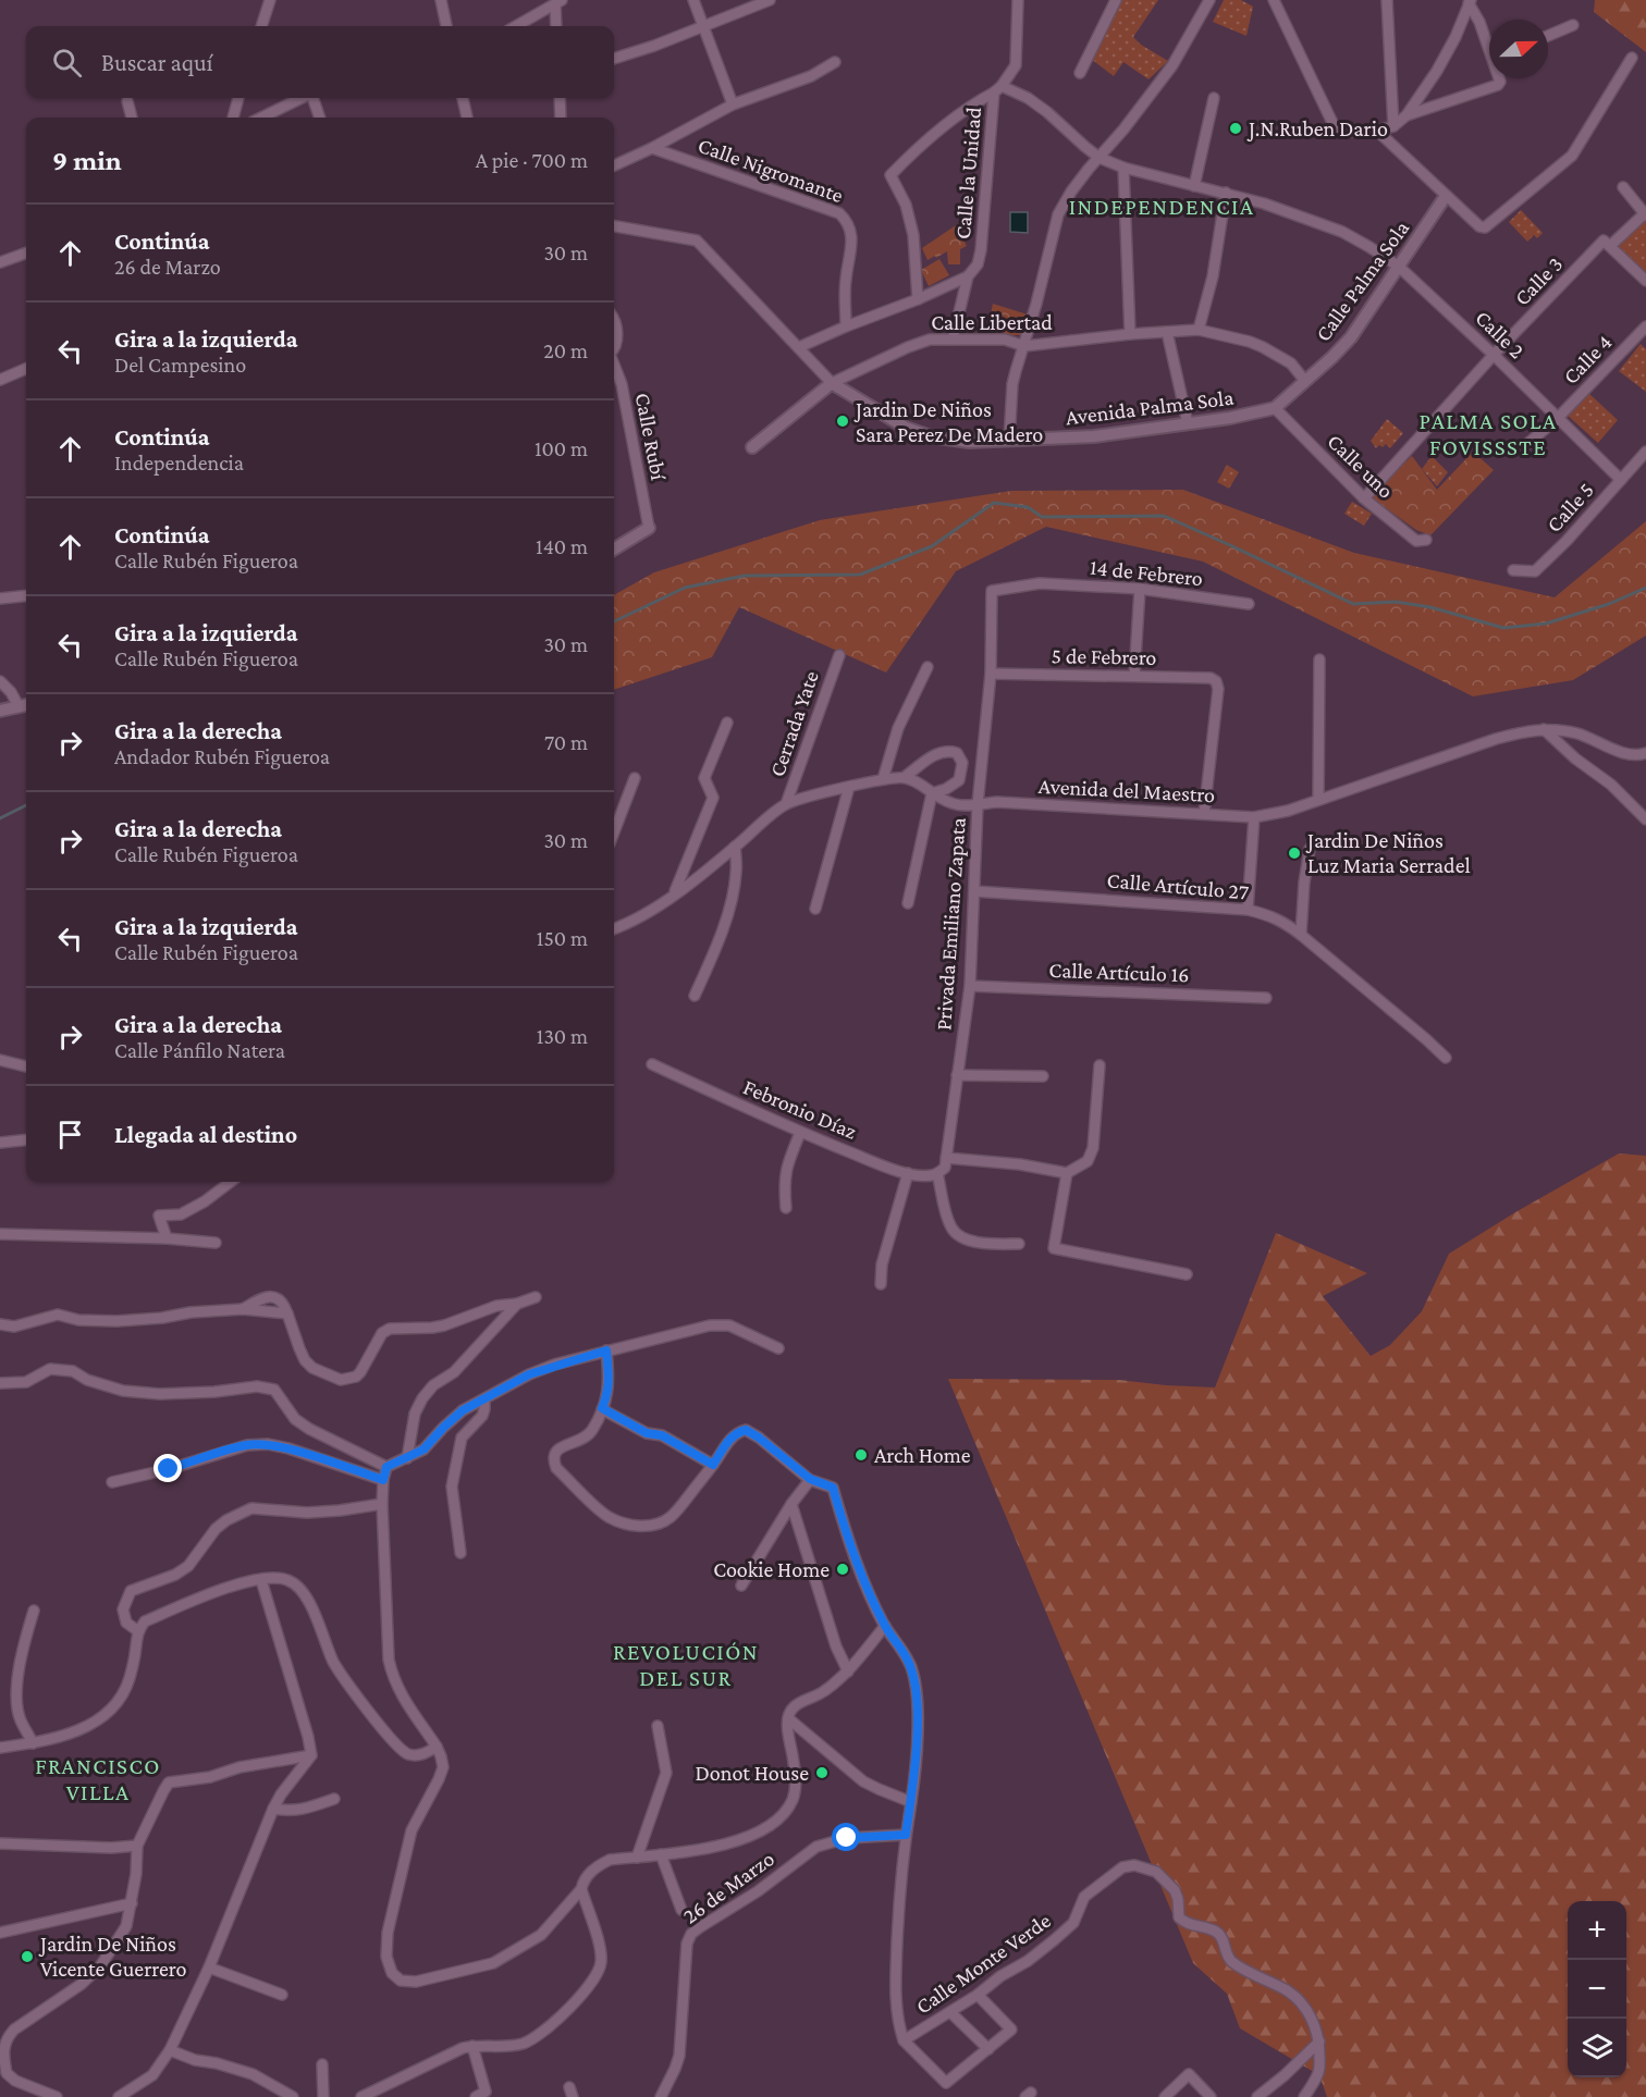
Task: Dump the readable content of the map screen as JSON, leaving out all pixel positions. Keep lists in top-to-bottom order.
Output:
{
  "streets": {
    "street": [
      "Calle Nigromante",
      "Calle la Unidad",
      "Calle Palma Sola",
      "Calle 3",
      "Calle Libertad",
      "Calle 2",
      "Calle 4",
      "Avenida Palma Sola",
      "Calle Rubí",
      "Calle uno",
      "Calle 5",
      "14 de Febrero",
      "5 de Febrero",
      "Cerrada Yate",
      "Avenida del Maestro",
      "Calle Artículo 27",
      "Privada Emiliano Zapata",
      "Calle Artículo 16",
      "Febronio Díaz",
      "26 de Marzo",
      "Calle Monte Verde"
    ]
  },
  "crossings": [
    ["Calle la Unidad", "Calle Libertad"],
    ["Calle Palma Sola", "Calle Libertad"],
    ["Calle Palma Sola", "Calle 2"],
    ["Calle Palma Sola", "Avenida Palma Sola"],
    ["Calle Palma Sola", "Calle uno"],
    ["Calle 3", "Calle 2"],
    ["Calle 3", "Calle uno"],
    ["Calle Libertad", "Avenida Palma Sola"],
    ["Calle 2", "Calle 4"],
    ["Calle 2", "Calle 5"],
    ["Avenida Palma Sola", "Calle uno"],
    ["14 de Febrero", "5 de Febrero"],
    ["14 de Febrero", "Privada Emiliano Zapata"],
    ["5 de Febrero", "Avenida del Maestro"],
    ["5 de Febrero", "Privada Emiliano Zapata"],
    ["Avenida del Maestro", "Privada Emiliano Zapata"],
    ["Calle Artículo 27", "Privada Emiliano Zapata"],
    ["Privada Emiliano Zapata", "Calle Artículo 16"],
    ["Privada Emiliano Zapata", "Febronio Díaz"],
    ["26 de Marzo", "Calle Monte Verde"]
  ],
  "districts": [
    "INDEPENDENCIA",
    "PALMA SOLA FOVISSSTE",
    "REVOLUCIÓN DEL SUR",
    "FRANCISCO VILLA"
  ],
  "places": [
    "J.N.Ruben Dario",
    "Jardin De Niños Sara Perez De Madero",
    "Jardin De Niños Luz Maria Serradel",
    "Arch Home",
    "Cookie Home",
    "Donot House",
    "Jardin De Niños Vicente Guerrero"
  ],
  "north": "right",
  "page": {
    "search": "Buscar aquí",
    "heading": ["9 min", "A pie · 700 m"],
    "list": [
      ["Continúa", "26 de Marzo", "30 m"],
      ["Gira a la izquierda", "Del Campesino", "20 m"],
      ["Continúa", "Independencia", "100 m"],
      ["Continúa", "Calle Rubén Figueroa", "140 m"],
      ["Gira a la izquierda", "Calle Rubén Figueroa", "30 m"],
      ["Gira a la derecha", "Andador Rubén Figueroa", "70 m"],
      ["Gira a la derecha", "Calle Rubén Figueroa", "30 m"],
      ["Gira a la izquierda", "Calle Rubén Figueroa", "150 m"],
      ["Gira a la derecha", "Calle Pánfilo Natera", "130 m"],
      "Llegada al destino"
    ],
    "map_buttons": ["+", "−"]
  }
}
